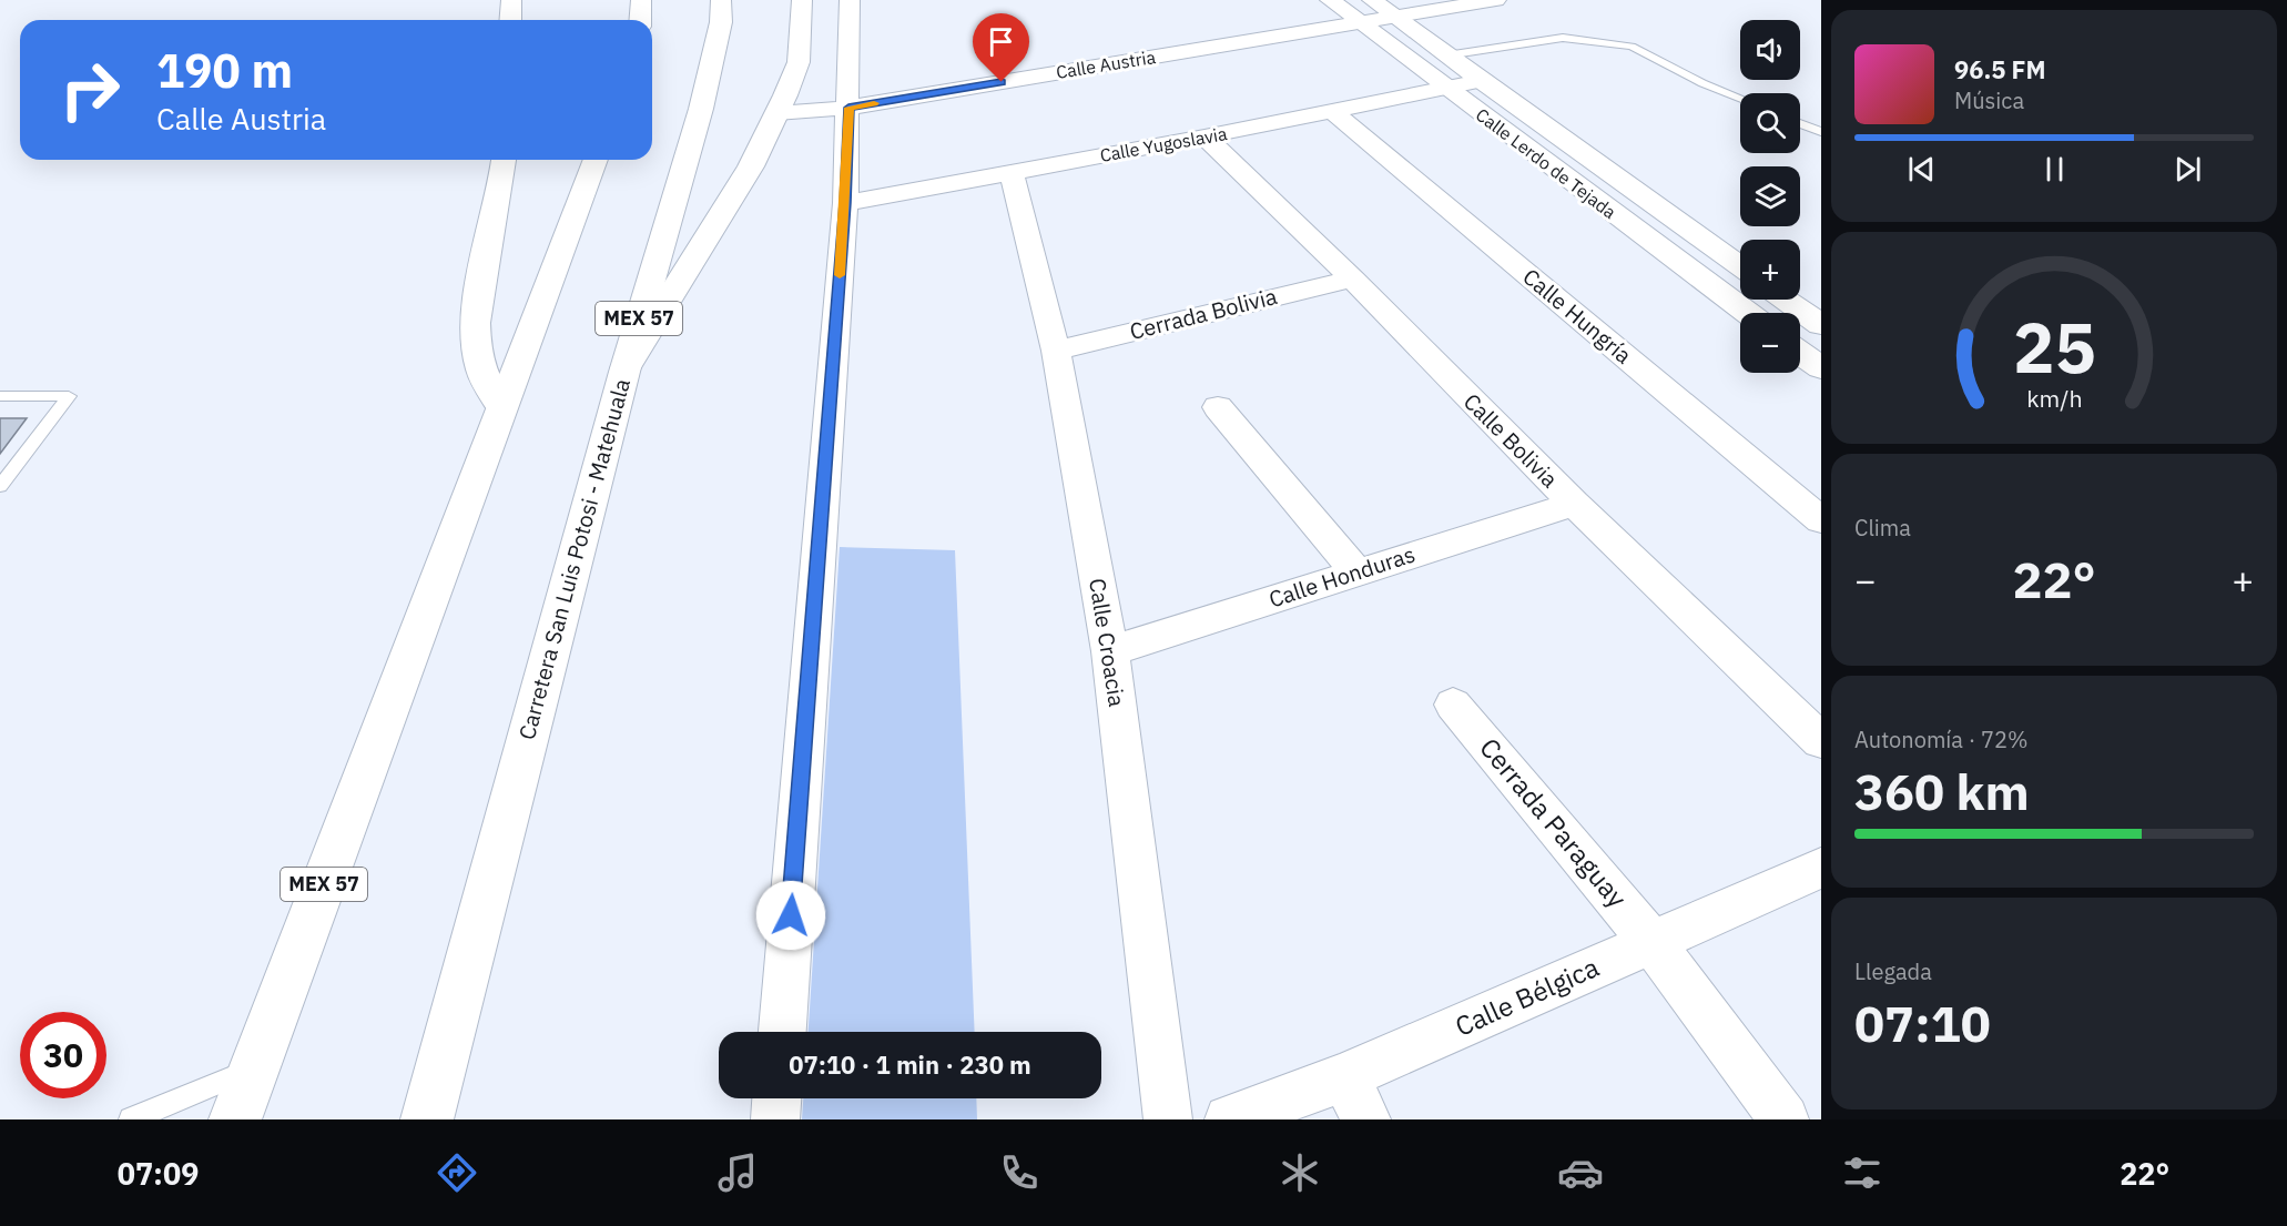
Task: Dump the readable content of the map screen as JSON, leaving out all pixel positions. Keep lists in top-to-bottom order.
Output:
{
  "streets": {
    "main road": ["Calle Lerdo de Tejada", "MEX 57", "Carretera San Luis Potosi - Matehuala"],
    "street": [
      "Calle Austria",
      "Calle Yugoslavia",
      "Cerrada Bolivia",
      "Calle Hungría",
      "Calle Bolivia",
      "Calle Honduras",
      "Calle Croacia",
      "Cerrada Paraguay",
      "Calle Bélgica"
    ]
  },
  "crossings": [
    ["Calle Austria", "Calle Lerdo de Tejada"],
    ["Calle Yugoslavia", "Calle Lerdo de Tejada"],
    ["Calle Yugoslavia", "Calle Hungría"],
    ["Calle Yugoslavia", "Calle Bolivia"],
    ["Calle Yugoslavia", "Calle Croacia"],
    ["Cerrada Bolivia", "Calle Bolivia"],
    ["Cerrada Bolivia", "Calle Croacia"],
    ["Calle Bolivia", "Calle Honduras"],
    ["Calle Honduras", "Calle Croacia"],
    ["Cerrada Paraguay", "Calle Bélgica"]
  ],
  "page": {
    "map_buttons": ["+", "−"],
    "turn": ["190 m", "Calle Austria"],
    "song": ["96.5 FM", "Música"],
    "tile": [
      "Clima",
      ["Autonomía · 72%", "360 km"],
      ["Llegada", "07:10"]
    ],
    "heat": ["−", "22°", "+"],
    "limit": "30",
    "trip": "07:10 · 1 min · 230 m",
    "tabs": ["07:09", "22°"],
    "gauge": ["25", "km/h"]
  }
}
